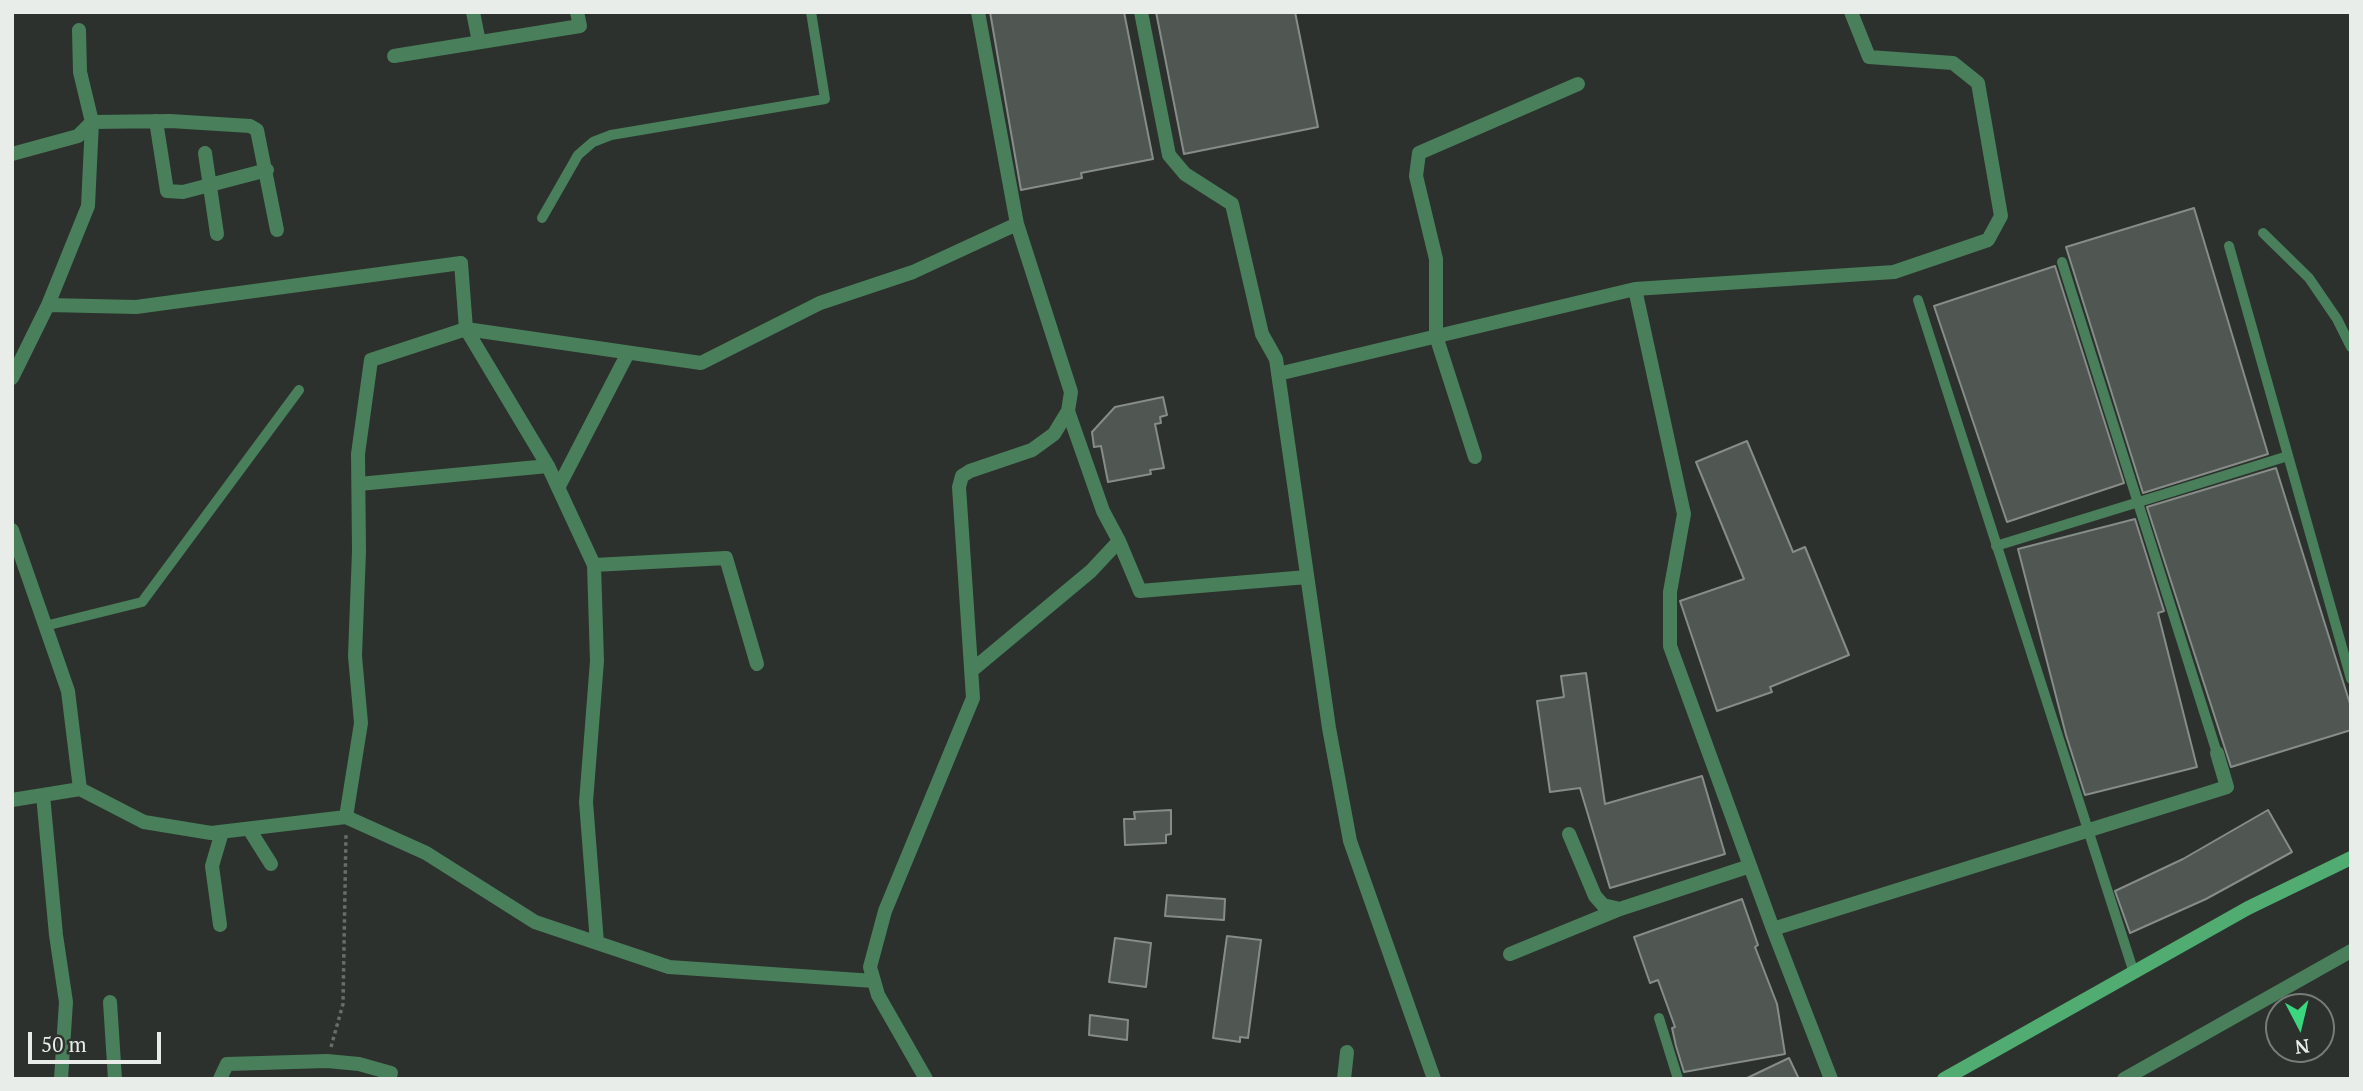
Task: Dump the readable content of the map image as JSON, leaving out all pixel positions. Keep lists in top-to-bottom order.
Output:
{
  "scale_bar": "50 m",
  "north": "bottom"
}
